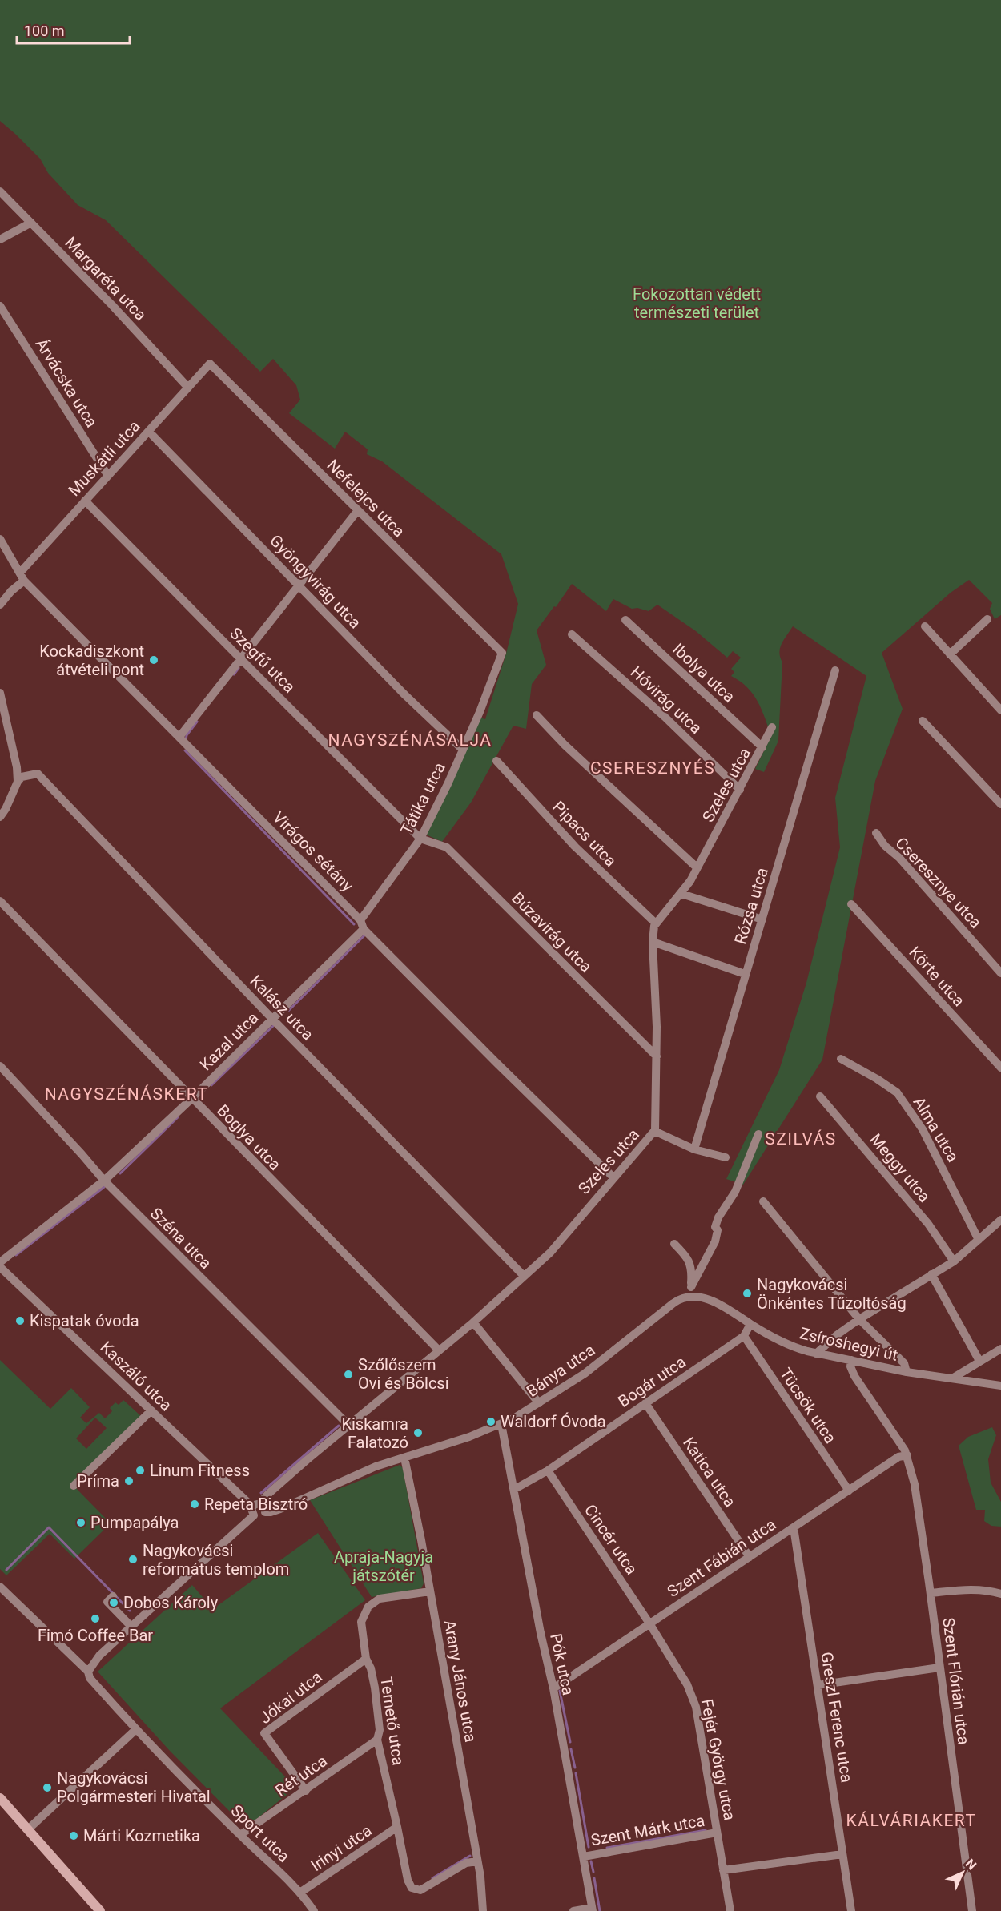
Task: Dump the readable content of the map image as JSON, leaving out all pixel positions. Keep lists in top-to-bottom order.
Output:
{
  "streets": {
    "street": [
      "Margaréta utca",
      "Árvácska utca",
      "Muskátli utca",
      "Nefelejcs utca",
      "Gyöngyvirág utca",
      "Szegfű utca",
      "Ibolya utca",
      "Hóvirág utca",
      "Szeles utca",
      "Tátika utca",
      "Pipacs utca",
      "Virágos sétány",
      "Cseresznye utca",
      "Rózsa utca",
      "Búzavirág utca",
      "Körte utca",
      "Kalász utca",
      "Kazal utca",
      "Alma utca",
      "Boglya utca",
      "Meggy utca",
      "Széna utca",
      "Zsíroshegyi út",
      "Bánya utca",
      "Kaszáló utca",
      "Bogár utca",
      "Tücsök utca",
      "Katica utca",
      "Cincér utca",
      "Szent Fábián utca",
      "Pók utca",
      "Arany János utca",
      "Szent Flórián utca",
      "Jókai utca",
      "Greszl Ferenc utca",
      "Temető utca",
      "Fejér György utca",
      "Rét utca",
      "Szent Márk utca",
      "Sport utca",
      "Irinyi utca"
    ]
  },
  "crossings": [
    ["Margaréta utca", "Muskátli utca"],
    ["Árvácska utca", "Muskátli utca"],
    ["Muskátli utca", "Nefelejcs utca"],
    ["Muskátli utca", "Gyöngyvirág utca"],
    ["Muskátli utca", "Szegfű utca"],
    ["Muskátli utca", "Virágos sétány"],
    ["Nefelejcs utca", "Tátika utca"],
    ["Gyöngyvirág utca", "Tátika utca"],
    ["Szegfű utca", "Tátika utca"],
    ["Szegfű utca", "Búzavirág utca"],
    ["Ibolya utca", "Szeles utca"],
    ["Hóvirág utca", "Szeles utca"],
    ["Szeles utca", "Pipacs utca"],
    ["Szeles utca", "Virágos sétány"],
    ["Szeles utca", "Búzavirág utca"],
    ["Szeles utca", "Kalász utca"],
    ["Szeles utca", "Boglya utca"],
    ["Szeles utca", "Széna utca"],
    ["Szeles utca", "Bánya utca"],
    ["Szeles utca", "Kaszáló utca"],
    ["Tátika utca", "Virágos sétány"],
    ["Tátika utca", "Búzavirág utca"],
    ["Virágos sétány", "Kazal utca"],
    ["Kalász utca", "Kazal utca"],
    ["Kazal utca", "Boglya utca"],
    ["Kazal utca", "Széna utca"],
    ["Zsíroshegyi út", "Bánya utca"],
    ["Zsíroshegyi út", "Bogár utca"],
    ["Zsíroshegyi út", "Szent Flórián utca"],
    ["Bánya utca", "Kaszáló utca"],
    ["Bánya utca", "Pók utca"],
    ["Bánya utca", "Arany János utca"],
    ["Bogár utca", "Tücsök utca"],
    ["Bogár utca", "Katica utca"],
    ["Bogár utca", "Cincér utca"],
    ["Bogár utca", "Pók utca"],
    ["Tücsök utca", "Szent Fábián utca"],
    ["Katica utca", "Szent Fábián utca"],
    ["Cincér utca", "Szent Fábián utca"],
    ["Cincér utca", "Fejér György utca"],
    ["Szent Fábián utca", "Pók utca"],
    ["Szent Fábián utca", "Szent Flórián utca"],
    ["Szent Fábián utca", "Greszl Ferenc utca"],
    ["Szent Fábián utca", "Fejér György utca"],
    ["Pók utca", "Szent Márk utca"],
    ["Arany János utca", "Temető utca"],
    ["Jókai utca", "Temető utca"],
    ["Jókai utca", "Rét utca"],
    ["Temető utca", "Rét utca"],
    ["Temető utca", "Irinyi utca"],
    ["Fejér György utca", "Szent Márk utca"],
    ["Rét utca", "Sport utca"],
    ["Sport utca", "Irinyi utca"]
  ],
  "districts": [
    "NAGYSZÉNÁSALJA",
    "CSERESZNYÉS",
    "NAGYSZÉNÁSKERT",
    "SZILVÁS",
    "KÁLVÁRIAKERT"
  ],
  "parks": ["Fokozottan védett természeti terület", "Apraja-Nagyja játszótér"],
  "places": [
    "Kockadiszkont átvételi pont",
    "Nagykovácsi Önkéntes Tűzoltóság",
    "Kispatak óvoda",
    "Szőlőszem Ovi és Bölcsi",
    "Waldorf Óvoda",
    "Kiskamra Falatozó",
    "Linum Fitness",
    "Príma",
    "Repeta Bisztró",
    "Pumpapálya",
    "Nagykovácsi református templom",
    "Dobos Károly",
    "Fimó Coffee Bar",
    "Nagykovácsi Polgármesteri Hivatal",
    "Márti Kozmetika"
  ],
  "scale_bar": "100 m",
  "north": "top right"
}
